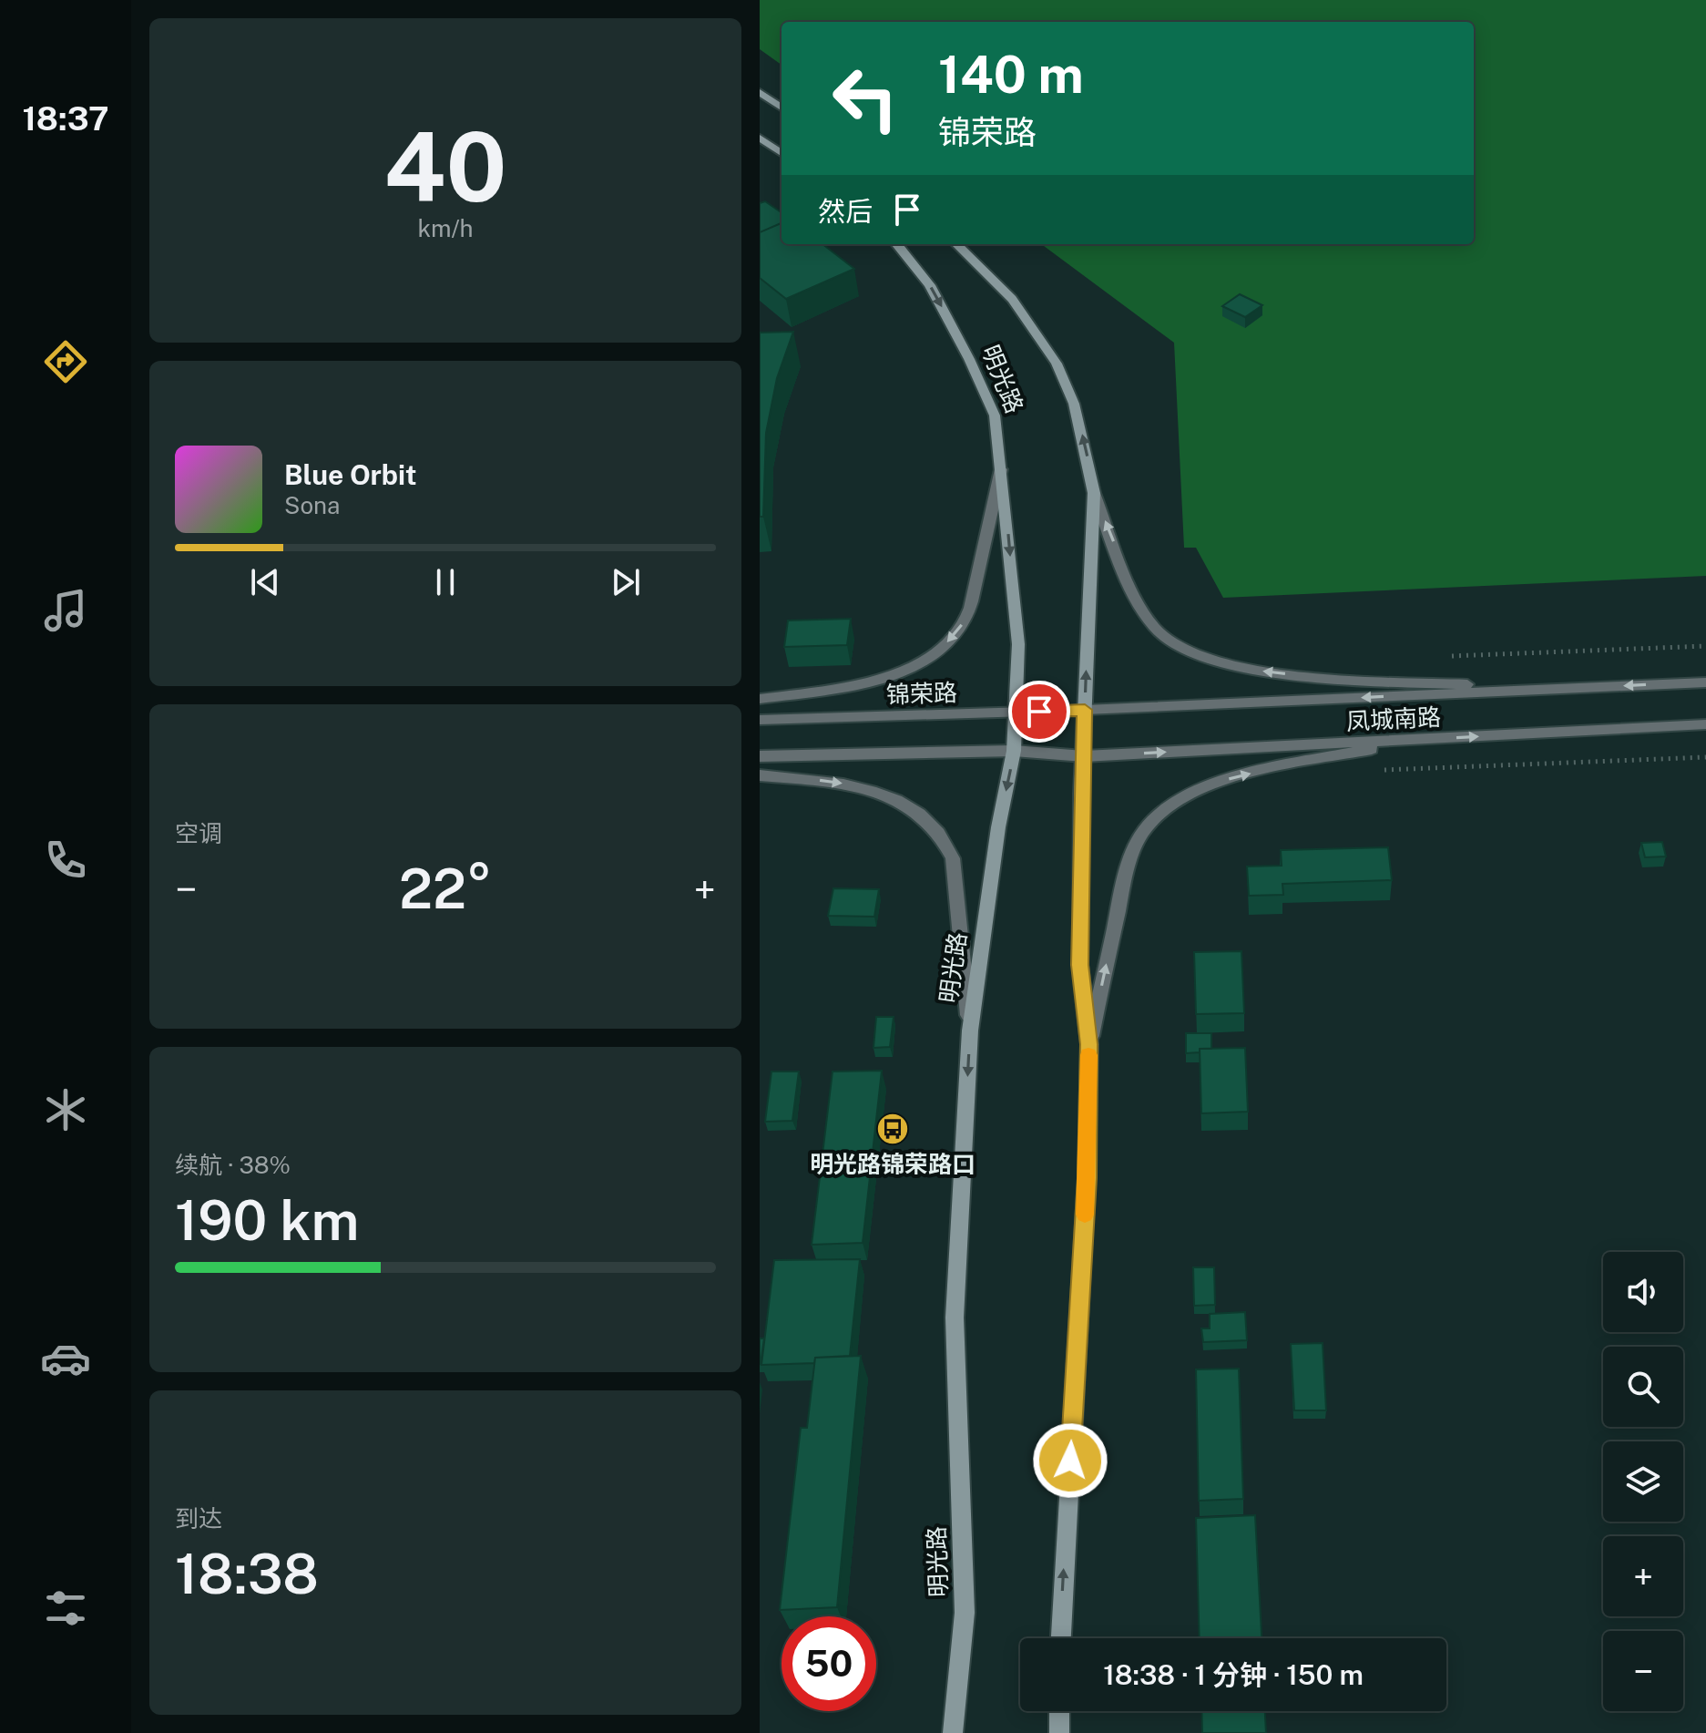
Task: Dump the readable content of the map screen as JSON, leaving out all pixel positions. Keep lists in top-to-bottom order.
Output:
{
  "streets": {
    "main road": ["明光路"],
    "street": ["锦荣路", "凤城南路"]
  },
  "crossings": [
    ["明光路", "锦荣路"],
    ["明光路", "凤城南路"],
    ["锦荣路", "凤城南路"]
  ],
  "places": {
    "bus stop": ["明光路锦荣路口"]
  },
  "page": {
    "tabs": "18:37",
    "tile": [
      ["40", "km/h"],
      "空调",
      ["续航 · 38%", "190 km"],
      ["到达", "18:38"]
    ],
    "turn": ["140 m", "锦荣路"],
    "then": "然后",
    "song": ["Blue Orbit", "Sona"],
    "heat": ["−", "22°", "+"],
    "map_buttons": ["+", "−"],
    "limit": "50",
    "trip": "18:38 · 1 分钟 · 150 m"
  }
}
